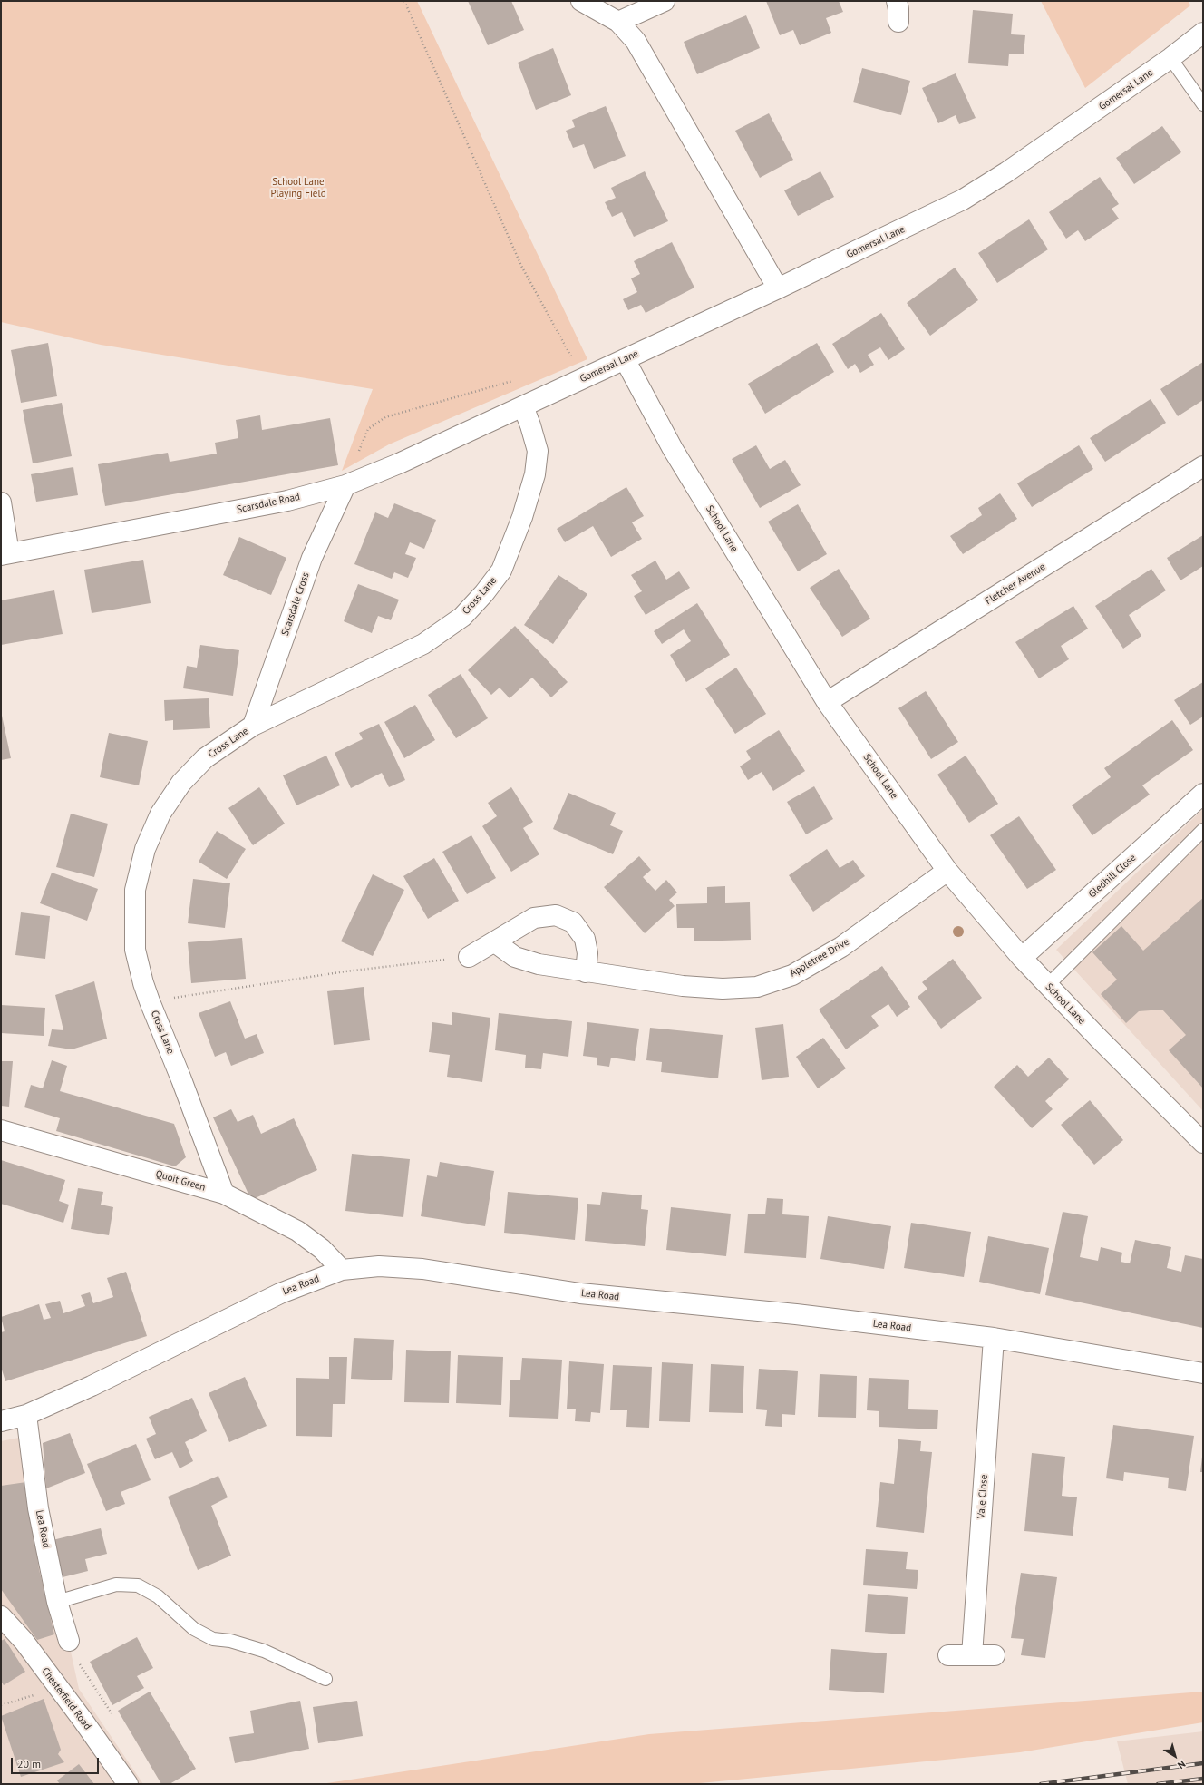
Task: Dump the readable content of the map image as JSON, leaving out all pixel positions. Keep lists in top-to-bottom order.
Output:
{
  "streets": {
    "street": [
      "Gomersal Lane",
      "Scarsdale Road",
      "School Lane",
      "Fletcher Avenue",
      "Cross Lane",
      "Scarsdale Cross",
      "Gledhill Close",
      "Appletree Drive",
      "Quoit Green",
      "Lea Road",
      "Vale Close",
      "Chesterfield Road"
    ]
  },
  "crossings": [
    ["Gomersal Lane", "Scarsdale Road"],
    ["Gomersal Lane", "School Lane"],
    ["Gomersal Lane", "Cross Lane"],
    ["Scarsdale Road", "Cross Lane"],
    ["Scarsdale Road", "Scarsdale Cross"],
    ["School Lane", "Fletcher Avenue"],
    ["School Lane", "Gledhill Close"],
    ["School Lane", "Appletree Drive"],
    ["Cross Lane", "Scarsdale Cross"],
    ["Cross Lane", "Quoit Green"],
    ["Quoit Green", "Lea Road"],
    ["Lea Road", "Vale Close"]
  ],
  "parks": ["School Lane Playing Field"],
  "scale_bar": "20 m",
  "north": "bottom right"
}
